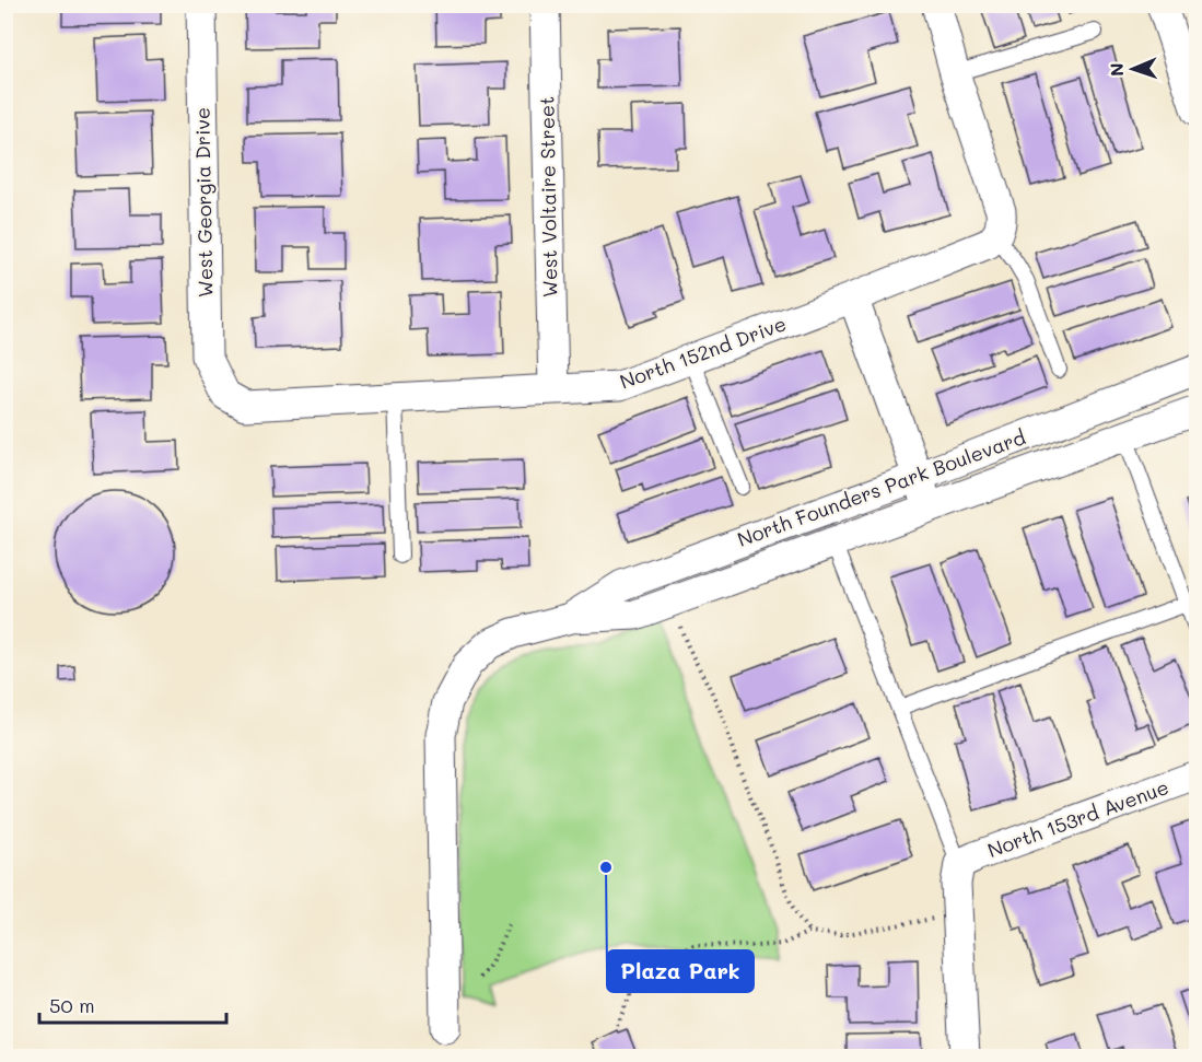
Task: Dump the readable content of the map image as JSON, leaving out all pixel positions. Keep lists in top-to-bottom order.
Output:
{
  "streets": {
    "street": [
      "West Voltaire Street",
      "West Georgia Drive",
      "North 152nd Drive",
      "North Founders Park Boulevard",
      "North 153rd Avenue"
    ]
  },
  "crossings": [
    ["West Voltaire Street", "North 152nd Drive"],
    ["West Georgia Drive", "North 152nd Drive"]
  ],
  "places": ["Plaza Park"],
  "scale_bar": "50 m",
  "north": "left"
}
